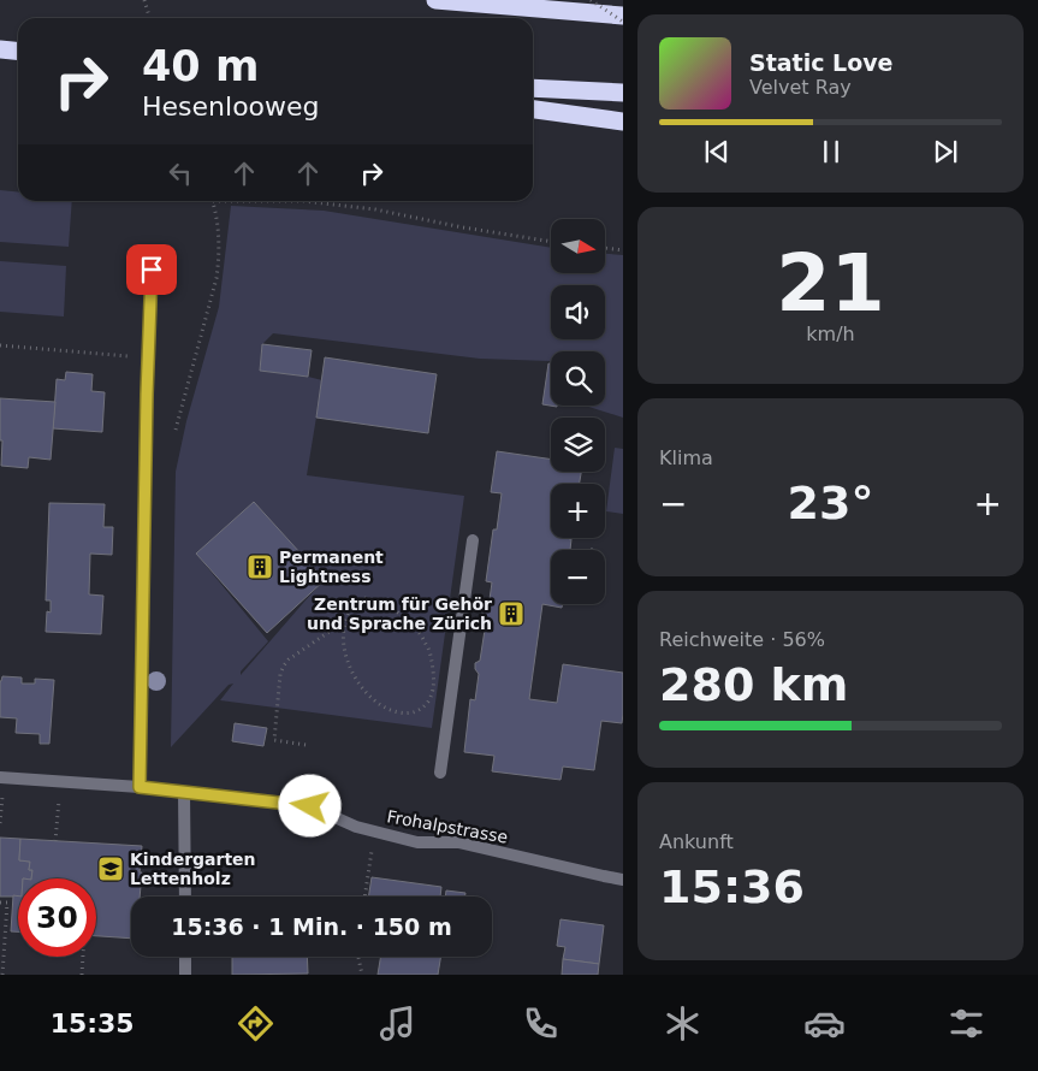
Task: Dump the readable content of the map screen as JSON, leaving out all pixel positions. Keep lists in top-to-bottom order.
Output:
{
  "streets": {
    "street": ["Frohalpstrasse"]
  },
  "places": {
    "building": ["Permanent Lightness", "Zentrum für Gehör und Sprache Zürich"],
    "school or university": ["Kindergarten Lettenholz"]
  },
  "north": "right",
  "page": {
    "turn": ["40 m", "Hesenlooweg"],
    "song": ["Static Love", "Velvet Ray"],
    "tile": [
      ["21", "km/h"],
      "Klima",
      ["Reichweite · 56%", "280 km"],
      ["Ankunft", "15:36"]
    ],
    "map_buttons": ["+", "−"],
    "heat": ["−", "23°", "+"],
    "limit": "30",
    "trip": "15:36 · 1 Min. · 150 m",
    "tabs": "15:35"
  }
}
